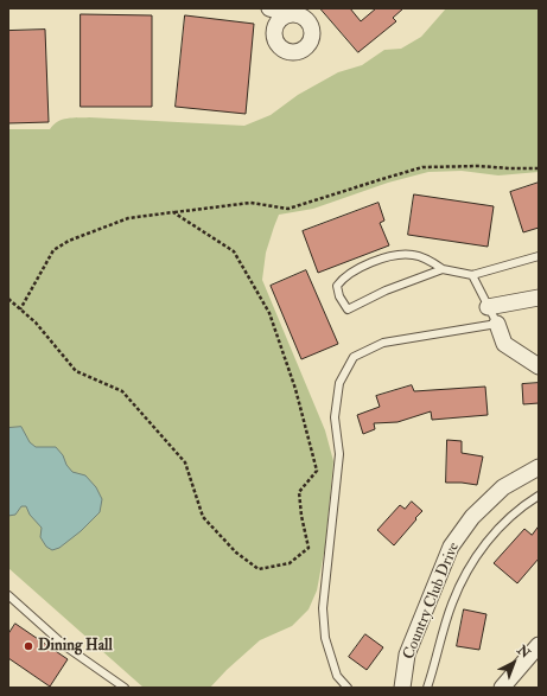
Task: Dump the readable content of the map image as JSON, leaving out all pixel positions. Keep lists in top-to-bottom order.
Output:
{
  "streets": {
    "street": ["Country Club Drive"]
  },
  "places": ["Dining Hall"],
  "north": "top right"
}
